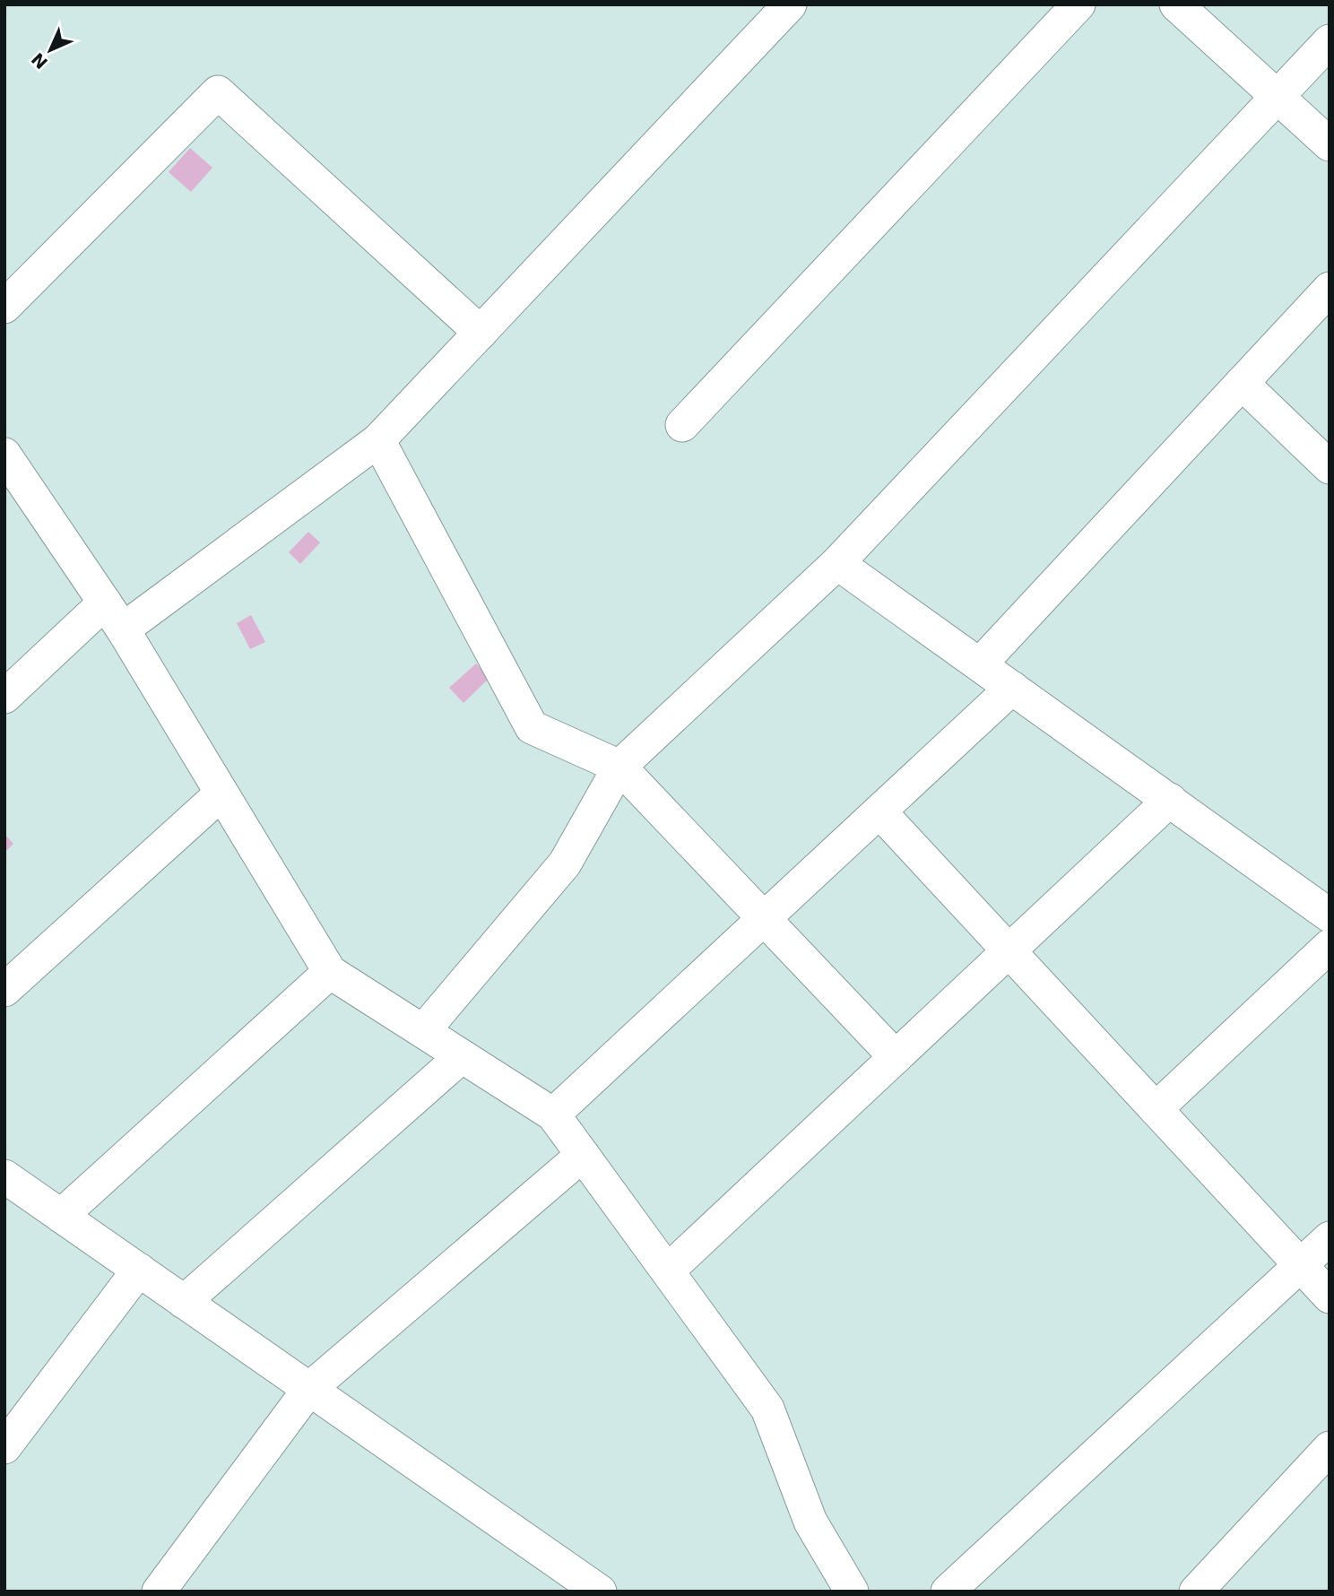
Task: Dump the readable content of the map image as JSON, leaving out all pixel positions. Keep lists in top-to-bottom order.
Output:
{
  "north": "bottom left"
}
